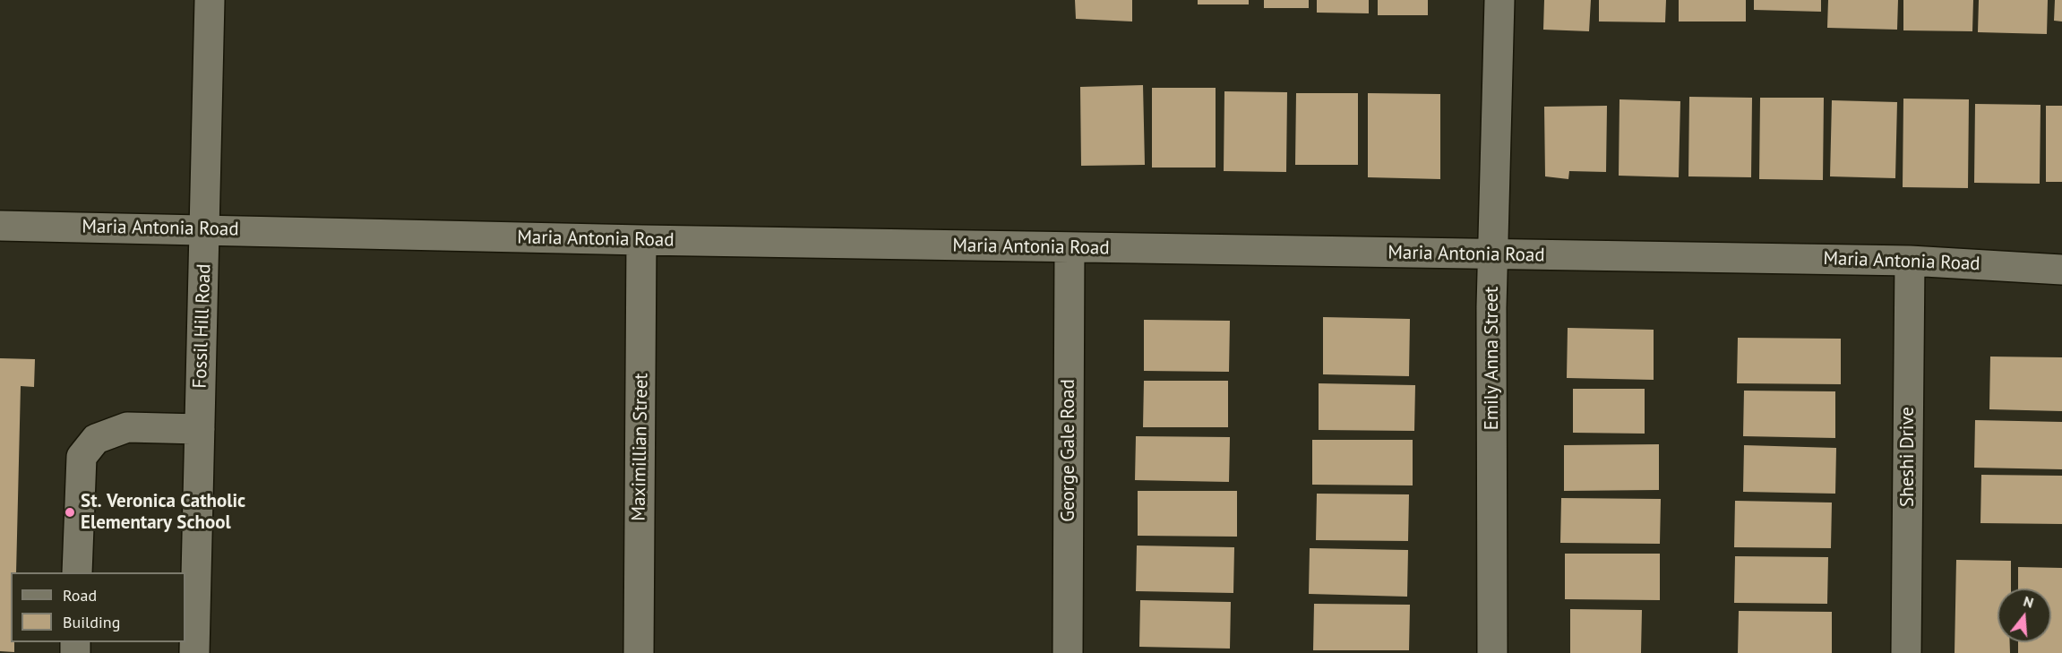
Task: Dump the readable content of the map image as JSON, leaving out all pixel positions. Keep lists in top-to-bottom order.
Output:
{
  "streets": {
    "street": [
      "Maria Antonia Road",
      "Fossil Hill Road",
      "Emily Anna Street",
      "Maximillian Street",
      "George Gale Road",
      "Sheshi Drive"
    ]
  },
  "crossings": [
    ["Maria Antonia Road", "Fossil Hill Road"],
    ["Maria Antonia Road", "Emily Anna Street"],
    ["Maria Antonia Road", "Maximillian Street"],
    ["Maria Antonia Road", "George Gale Road"],
    ["Maria Antonia Road", "Sheshi Drive"]
  ],
  "places": ["St. Veronica Catholic Elementary School"],
  "legend": ["Road", "Building"],
  "north": "top"
}
